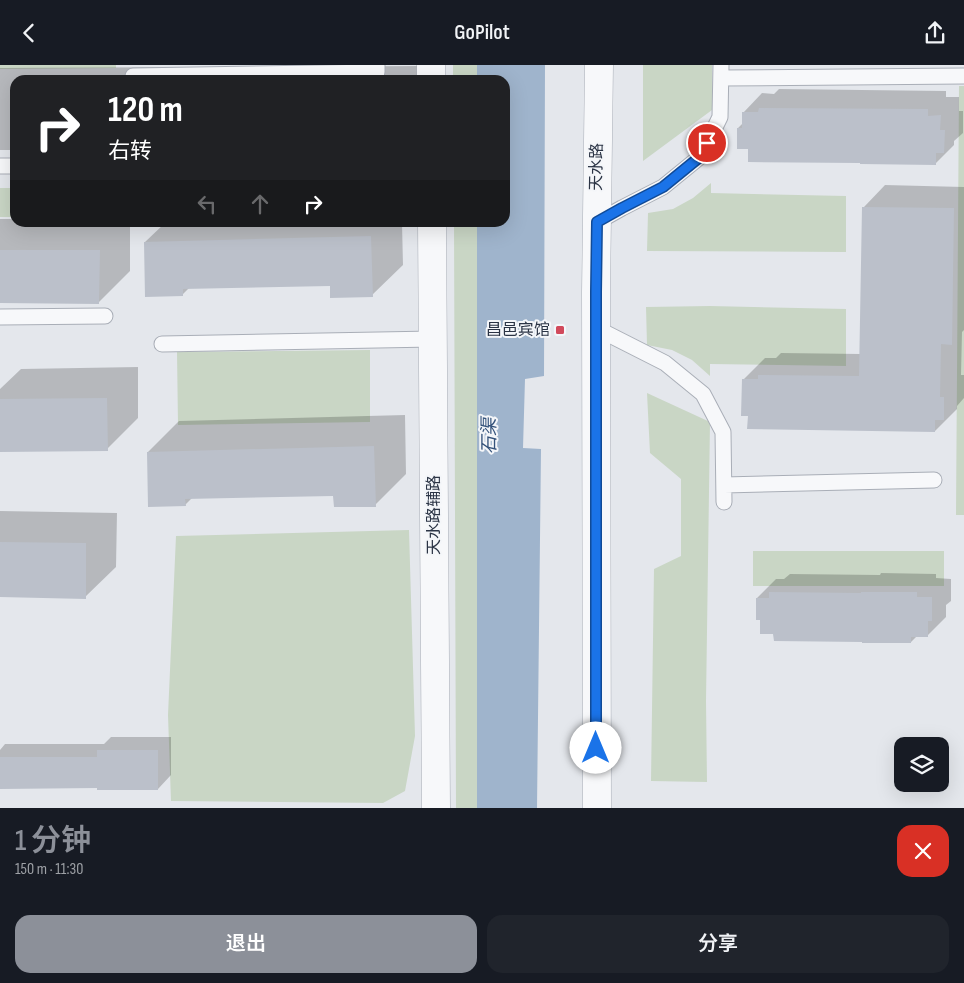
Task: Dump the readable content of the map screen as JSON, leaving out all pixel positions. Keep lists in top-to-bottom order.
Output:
{
  "streets": {
    "street": ["天水路", "天水路辅路"]
  },
  "water": ["石渠"],
  "places": {
    "transit": ["昌邑宾馆"]
  },
  "page": {
    "header": "GoPilot",
    "turn": ["120 m", "右转"],
    "heading": ["1 分钟", "150 m · 11:30"],
    "buttons": ["退出", "分享"]
  }
}
